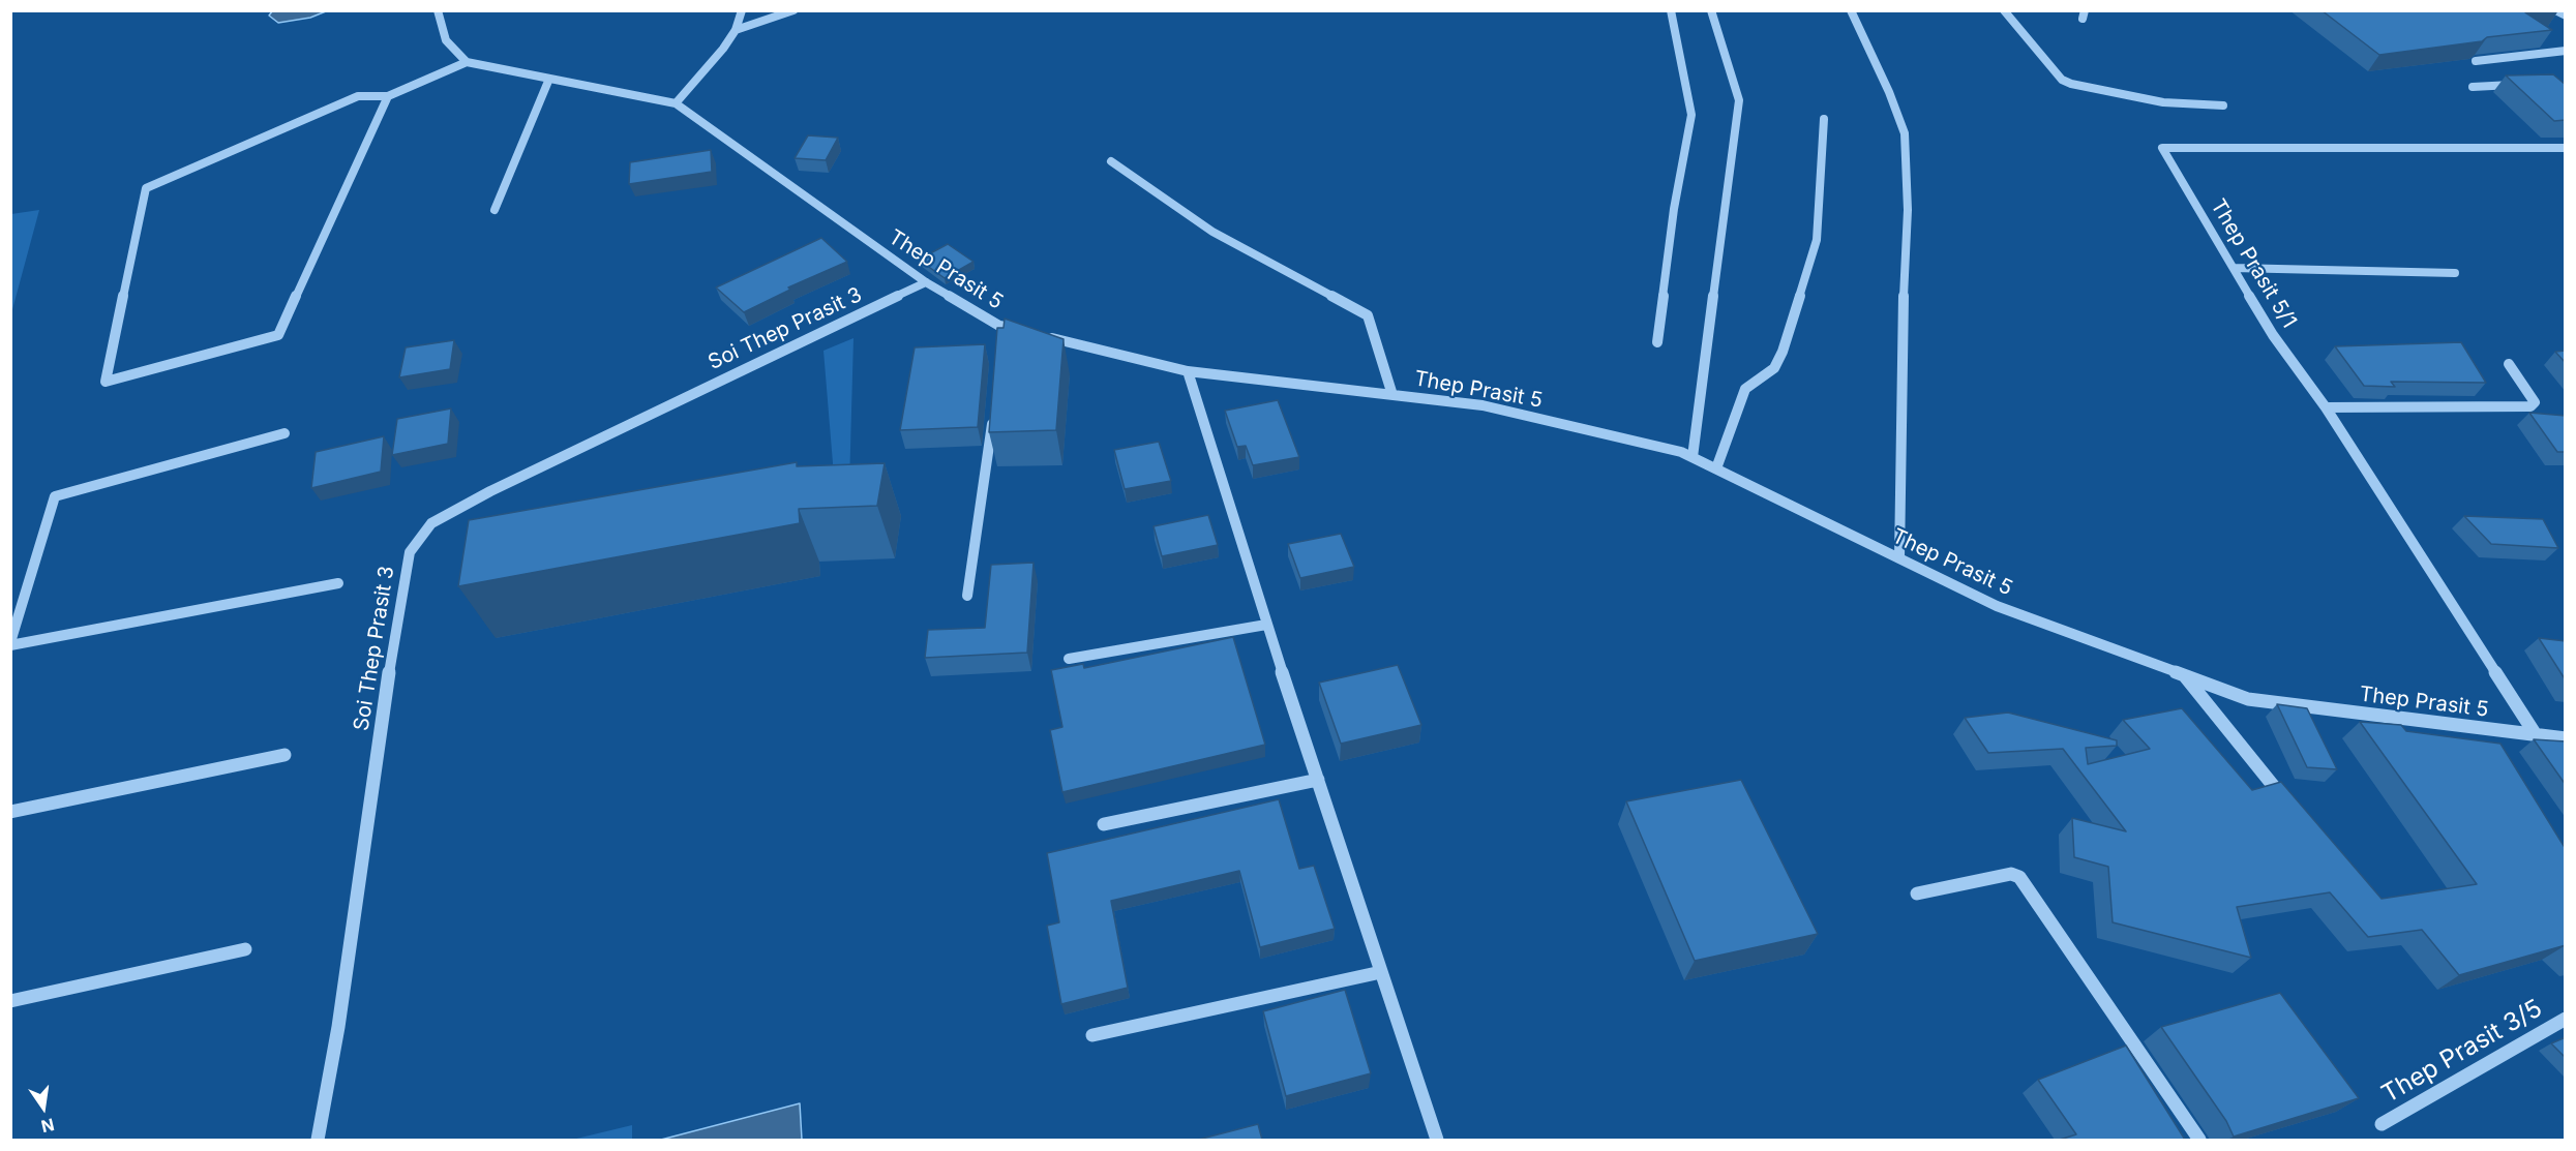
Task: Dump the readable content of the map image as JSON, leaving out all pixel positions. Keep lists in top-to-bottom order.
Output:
{
  "streets": {
    "street": [
      "Thep Prasit 5/1",
      "Thep Prasit 5",
      "Soi Thep Prasit 3",
      "Thep Prasit 3/5"
    ]
  },
  "crossings": [
    ["Thep Prasit 5/1", "Thep Prasit 5"],
    ["Thep Prasit 5", "Soi Thep Prasit 3"]
  ],
  "north": "bottom"
}
